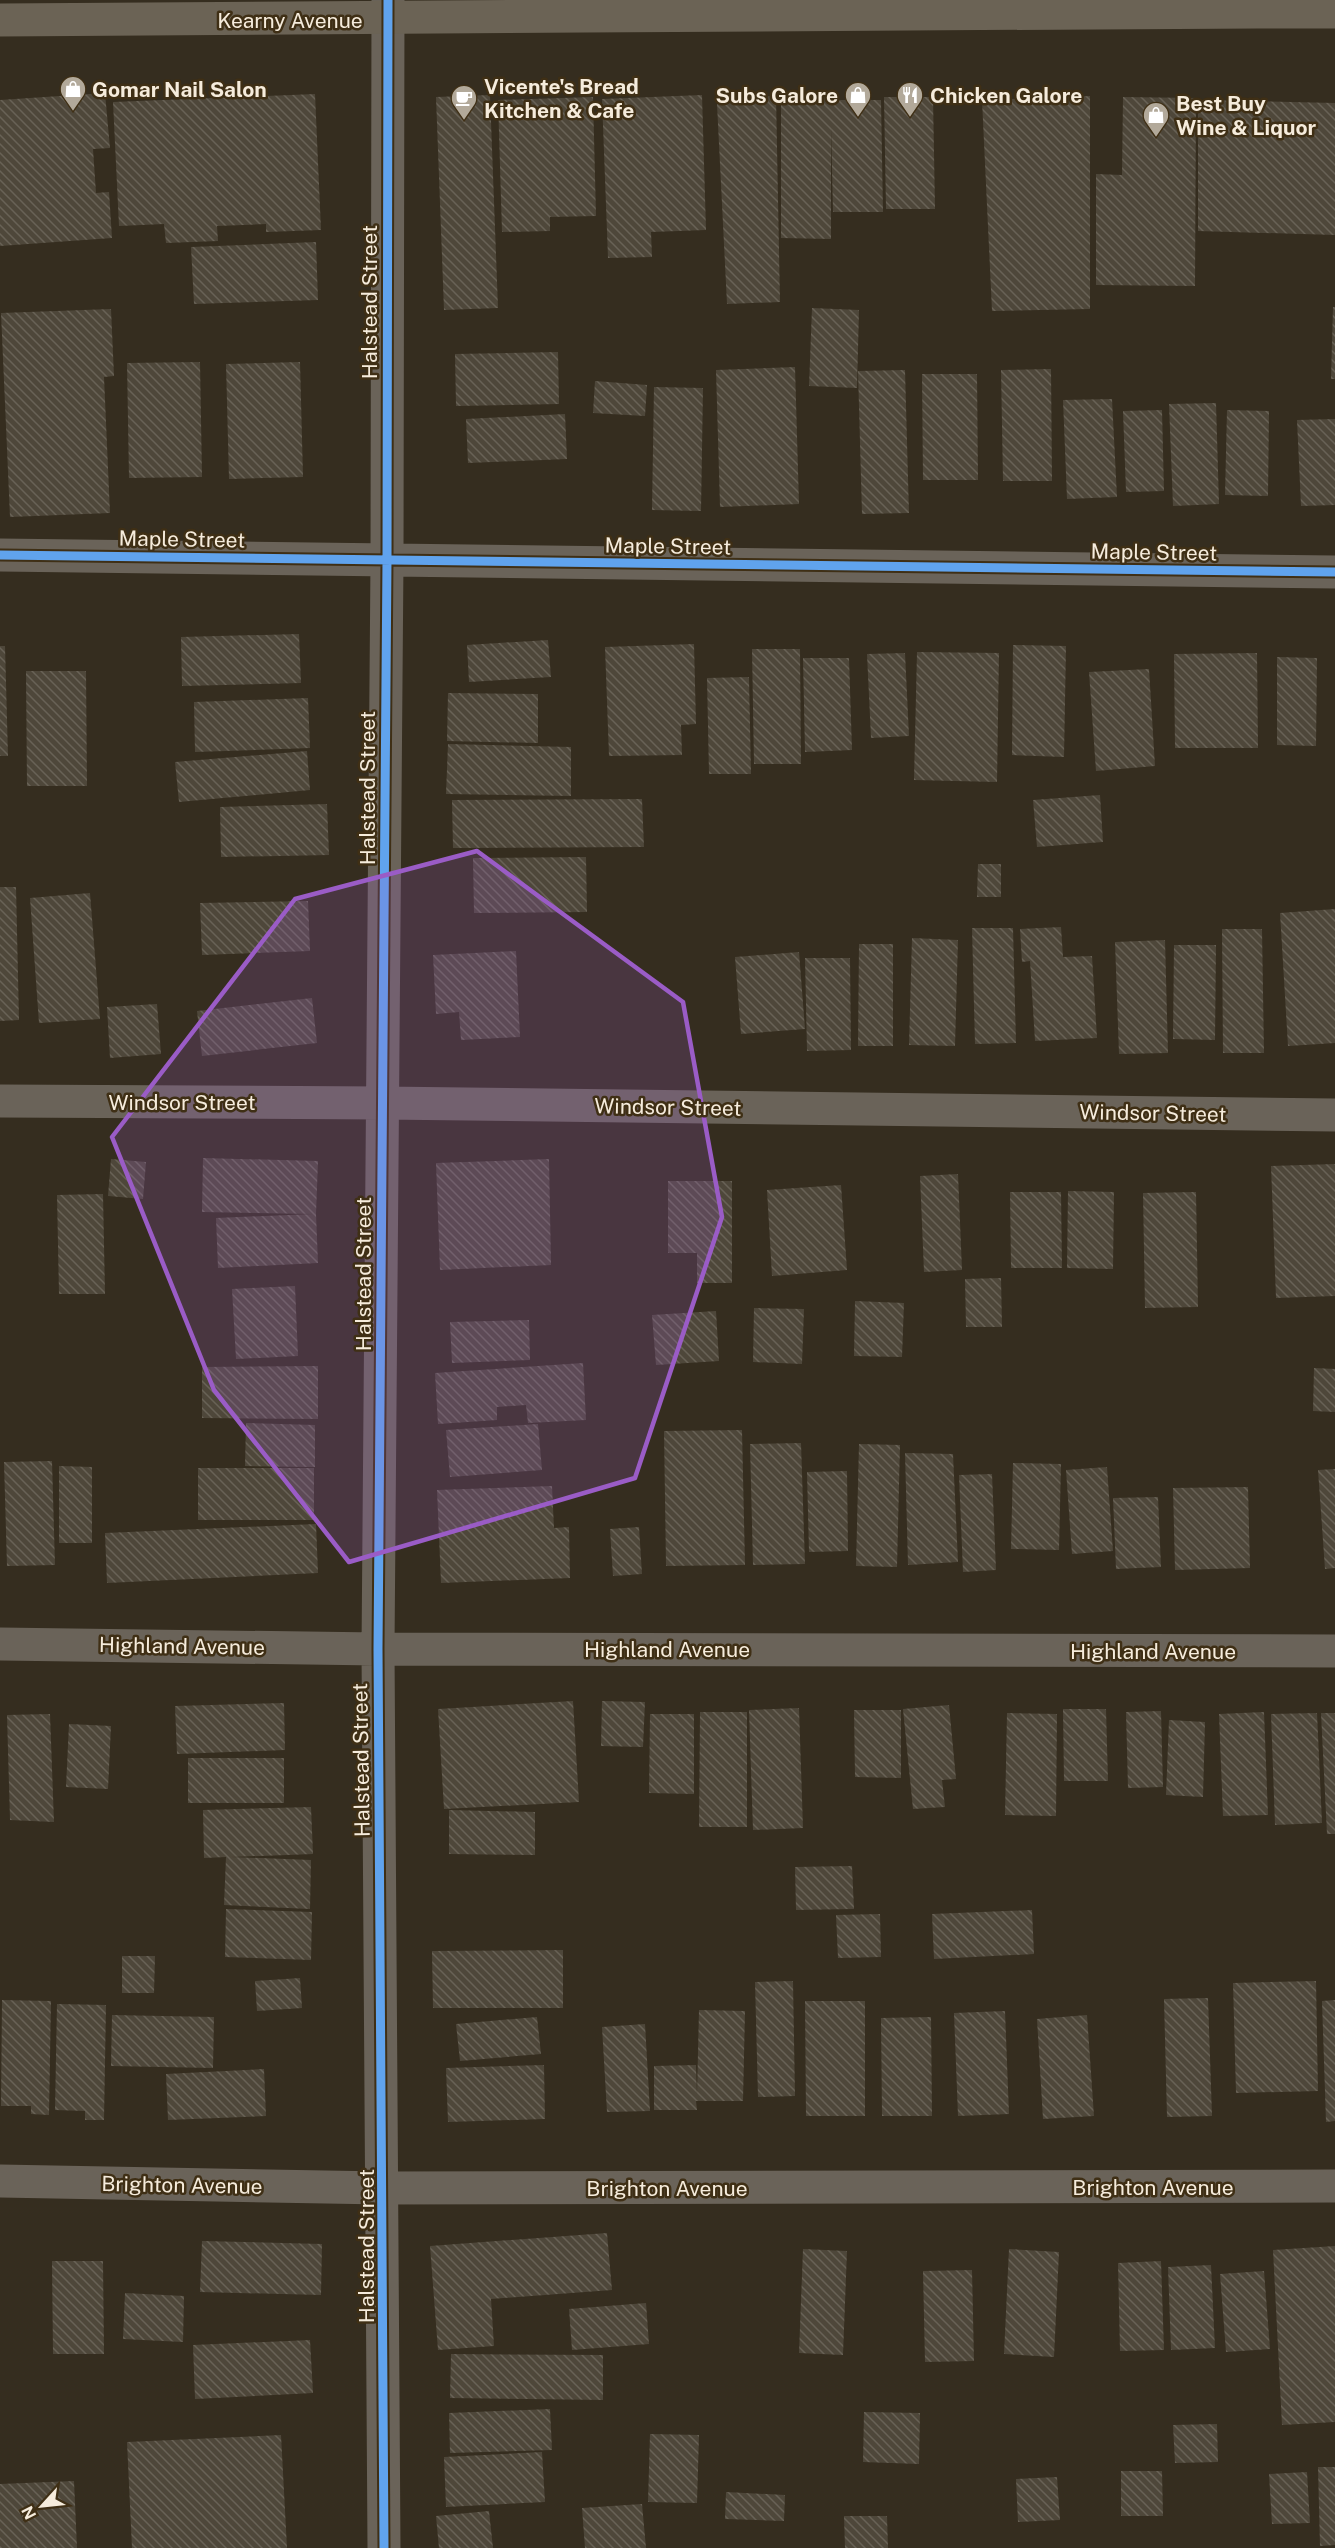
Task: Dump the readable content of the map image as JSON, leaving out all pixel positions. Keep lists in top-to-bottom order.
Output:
{
  "streets": {
    "main road": ["Kearny Avenue"],
    "street": [
      "Halstead Street",
      "Maple Street",
      "Windsor Street",
      "Highland Avenue",
      "Brighton Avenue"
    ]
  },
  "crossings": [
    ["Kearny Avenue", "Halstead Street"],
    ["Halstead Street", "Maple Street"],
    ["Halstead Street", "Windsor Street"],
    ["Halstead Street", "Highland Avenue"],
    ["Halstead Street", "Brighton Avenue"]
  ],
  "places": {
    "shop": ["Gomar Nail Salon", "Subs Galore", "Best Buy Wine & Liquor"],
    "restaurant": ["Chicken Galore"],
    "cafe": ["Vicente's Bread Kitchen & Cafe"]
  },
  "north": "bottom left"
}
